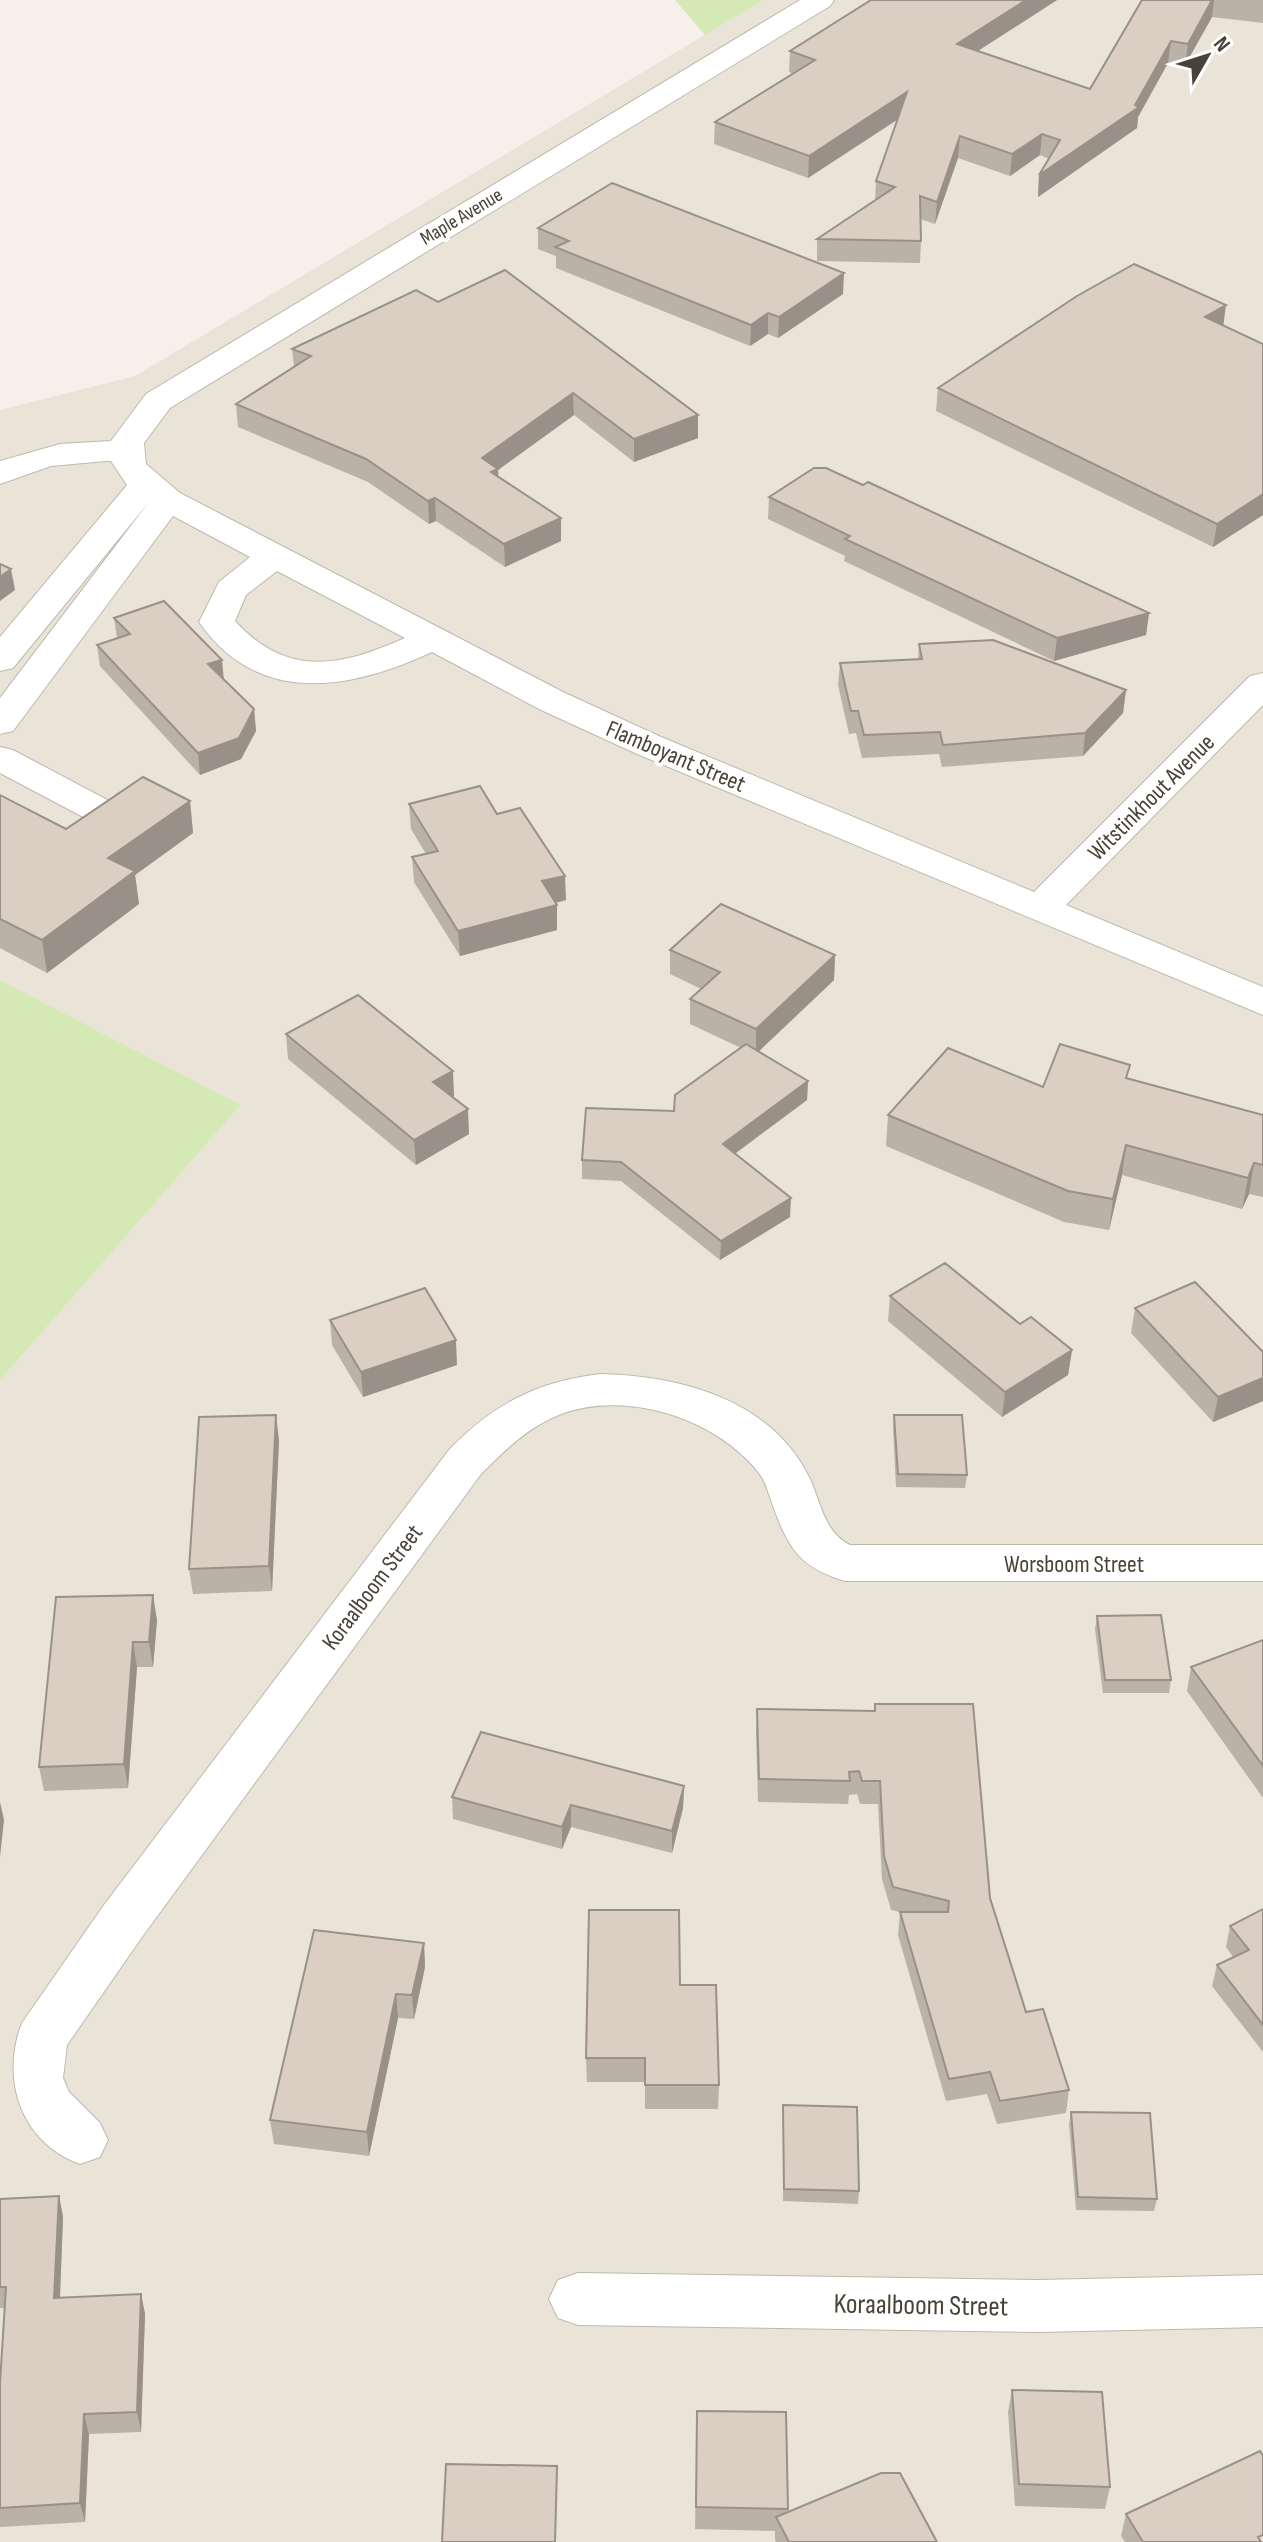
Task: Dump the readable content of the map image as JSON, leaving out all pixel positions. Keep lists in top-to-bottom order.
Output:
{
  "streets": {
    "street": [
      "Maple Avenue",
      "Flamboyant Street",
      "Witstinkhout Avenue",
      "Worsboom Street",
      "Koraalboom Street"
    ]
  },
  "crossings": [
    ["Maple Avenue", "Flamboyant Street"],
    ["Flamboyant Street", "Witstinkhout Avenue"],
    ["Worsboom Street", "Koraalboom Street"]
  ],
  "north": "top right"
}
